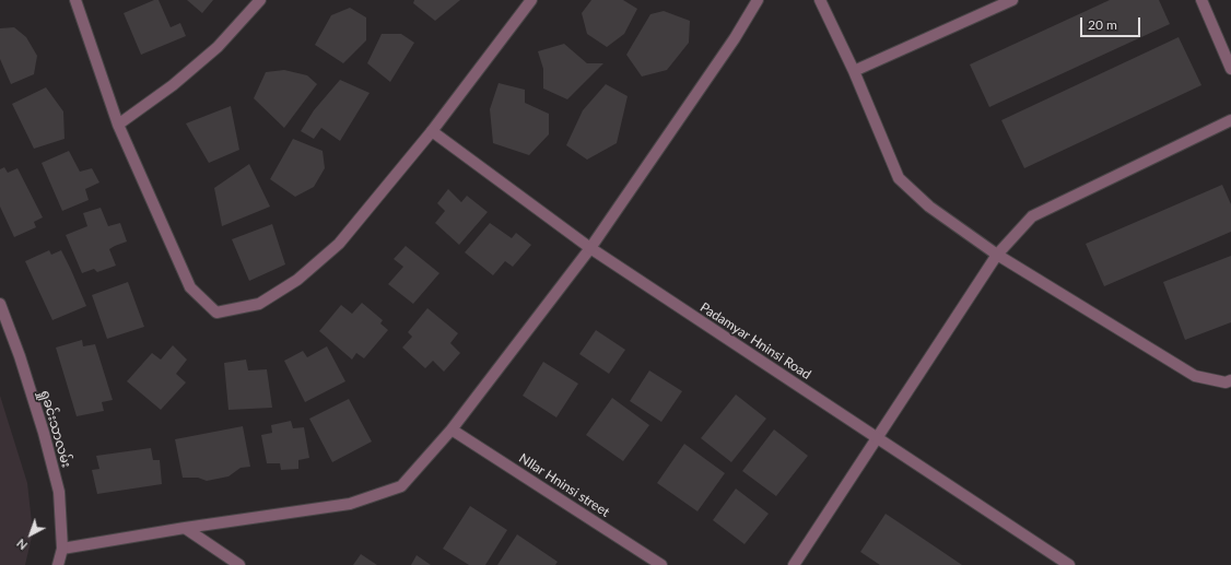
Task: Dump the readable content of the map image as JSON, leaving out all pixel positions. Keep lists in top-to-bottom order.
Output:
{
  "streets": {
    "street": ["Padamyar Hninsi Road", "ရှုခင်းသာလမ်း", "NIlar Hninsi street"]
  },
  "scale_bar": "20 m",
  "north": "bottom left"
}
